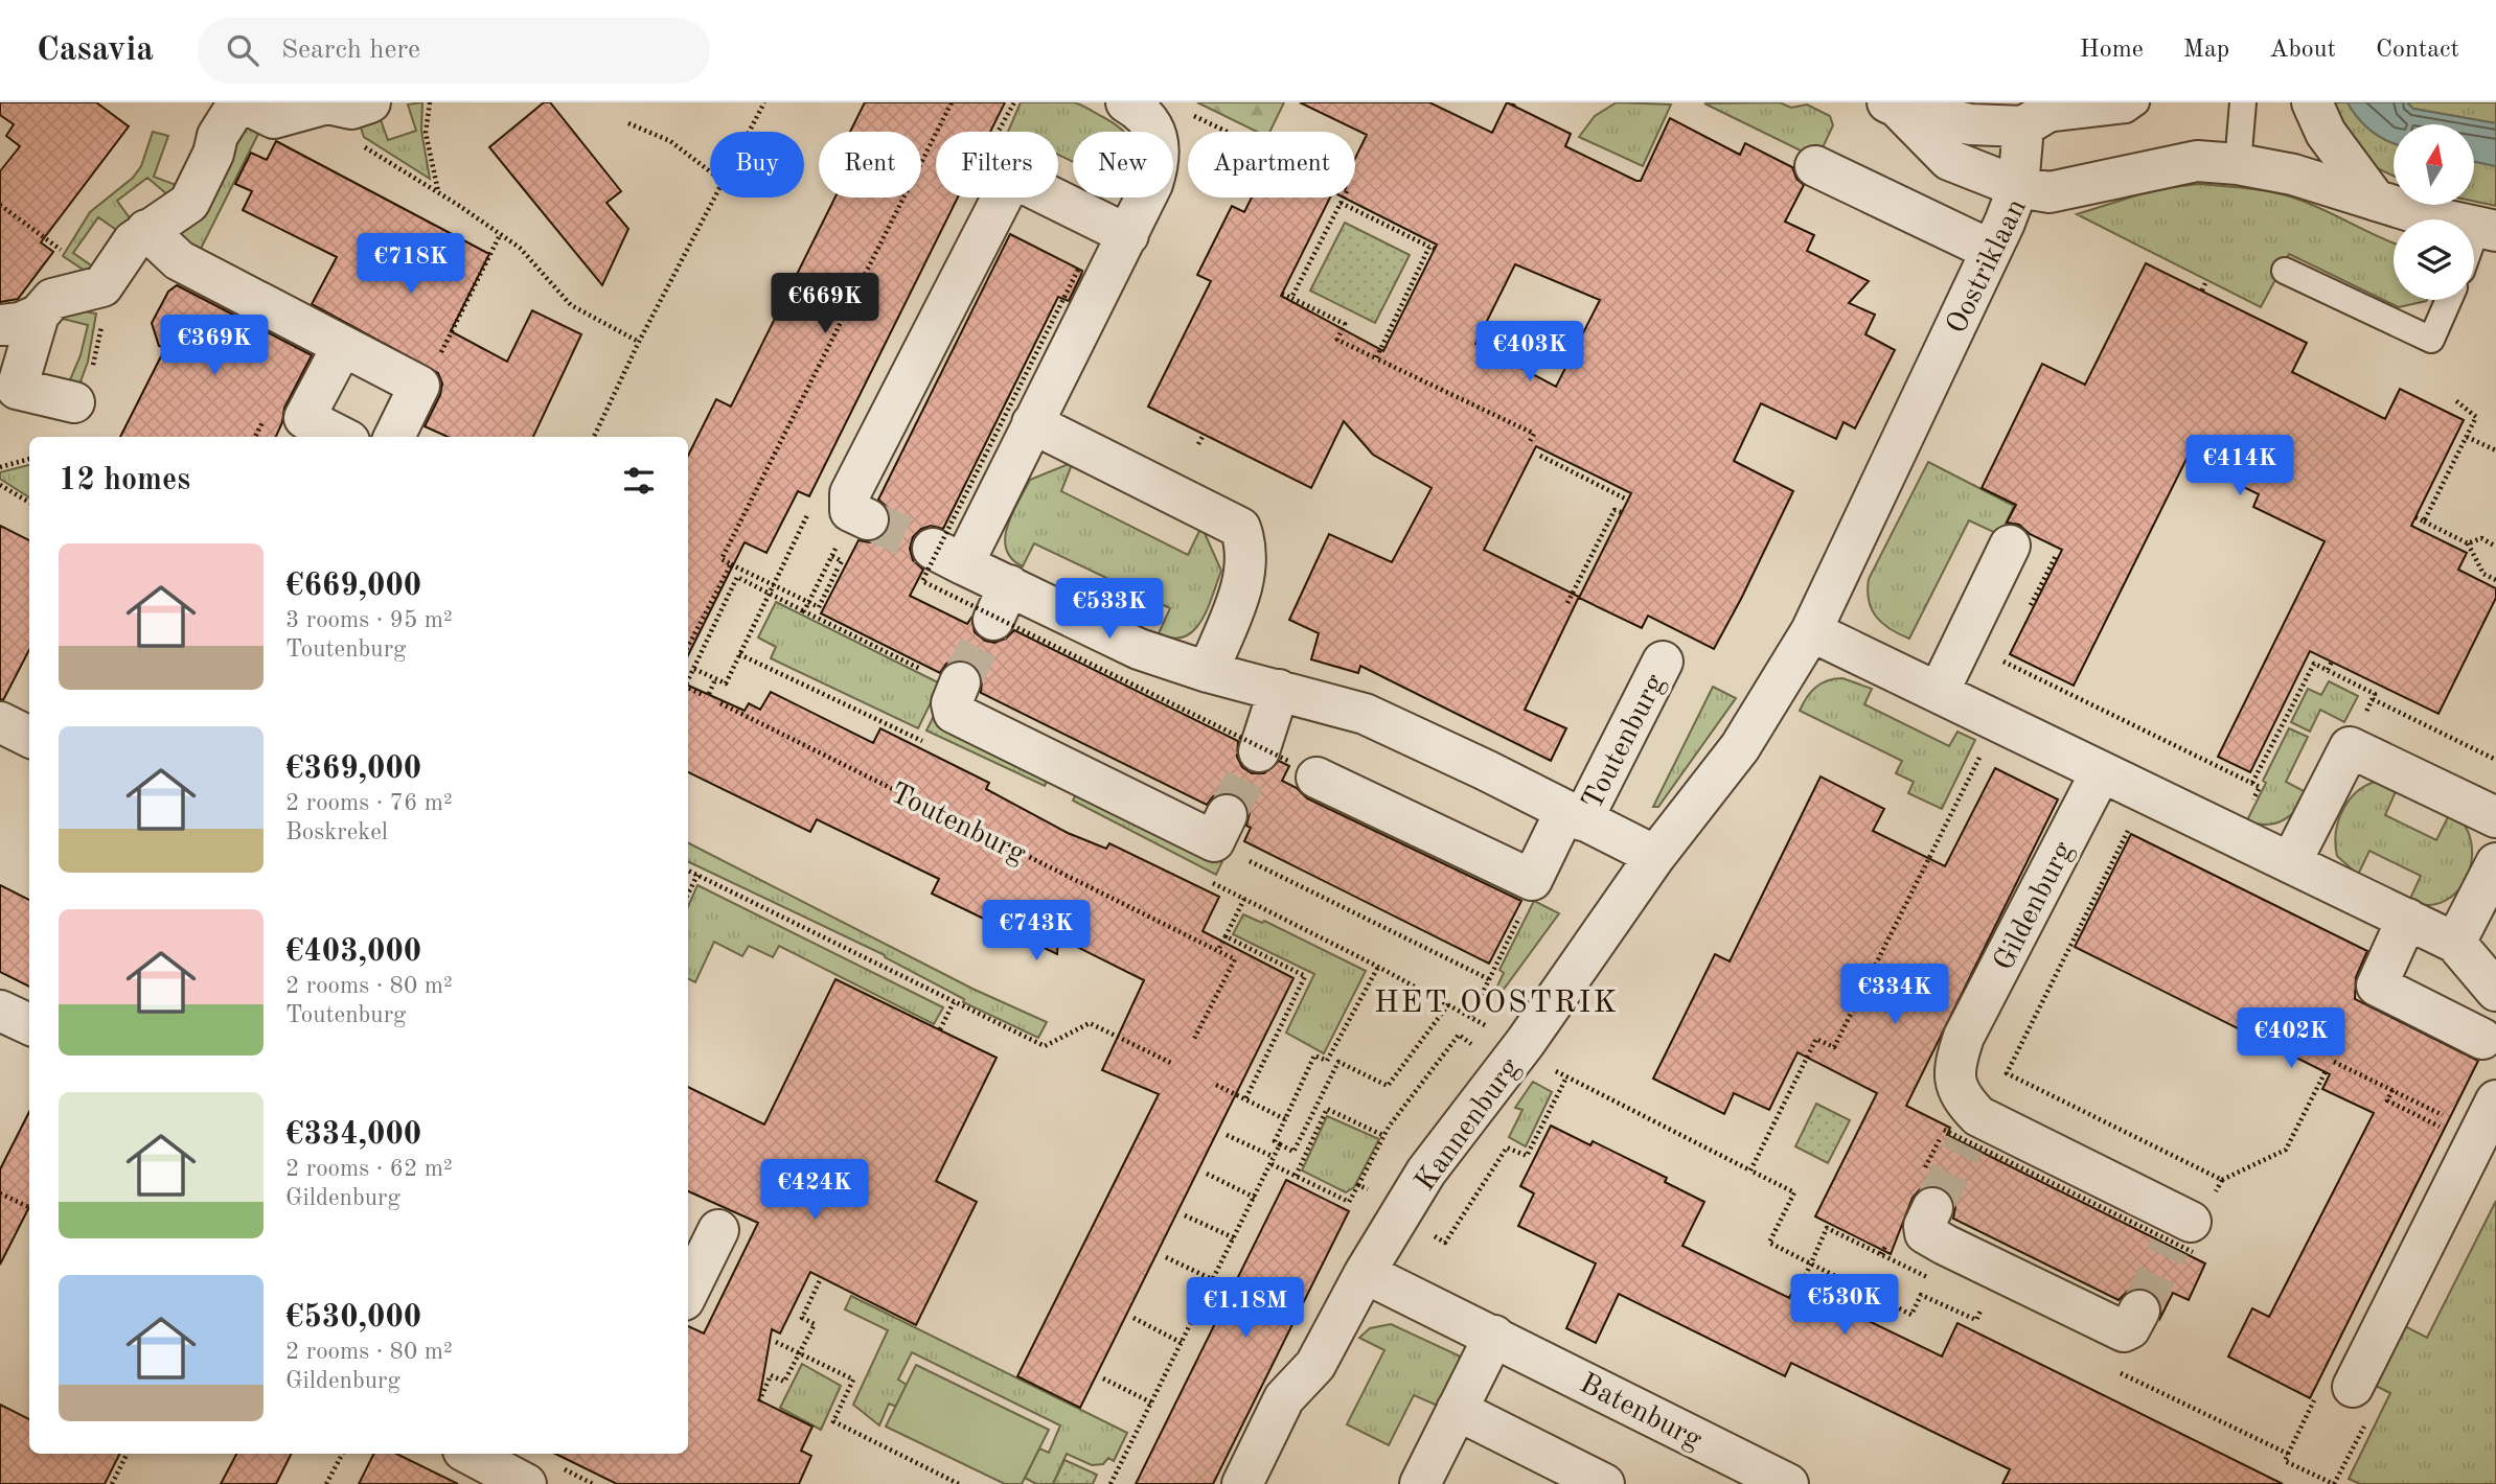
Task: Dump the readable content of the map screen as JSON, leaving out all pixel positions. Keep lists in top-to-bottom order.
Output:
{
  "streets": {
    "street": [
      "Oostriklaan",
      "Toutenburg",
      "Gildenburg",
      "Kannenburg",
      "Batenburg"
    ]
  },
  "crossings": [
    ["Oostriklaan", "Kannenburg"],
    ["Toutenburg", "Kannenburg"],
    ["Kannenburg", "Batenburg"]
  ],
  "districts": ["HET OOSTRIK"],
  "north": "top",
  "page": {
    "header": "Casavia",
    "search": "Search here",
    "nav": [
      "Home",
      "Map",
      "About",
      "Contact"
    ],
    "chip": [
      "Buy",
      "Rent",
      "Filters",
      "New",
      "Apartment"
    ],
    "price": [
      "€718K",
      "€669K",
      "€369K",
      "€403K",
      "€414K",
      "€533K",
      "€743K",
      "€334K",
      "€402K",
      "€424K",
      "€530K",
      "€1.18M"
    ],
    "heading": "12 homes",
    "list": [
      {
        "name": "€669,000",
        "note": "3 rooms · 95 m² · Toutenburg"
      },
      {
        "name": "€369,000",
        "note": "2 rooms · 76 m² · Boskrekel"
      },
      {
        "name": "€403,000",
        "note": "2 rooms · 80 m² · Toutenburg"
      },
      {
        "name": "€334,000",
        "note": "2 rooms · 62 m² · Gildenburg"
      },
      {
        "name": "€530,000",
        "note": "2 rooms · 80 m² · Gildenburg"
      }
    ]
  }
}
